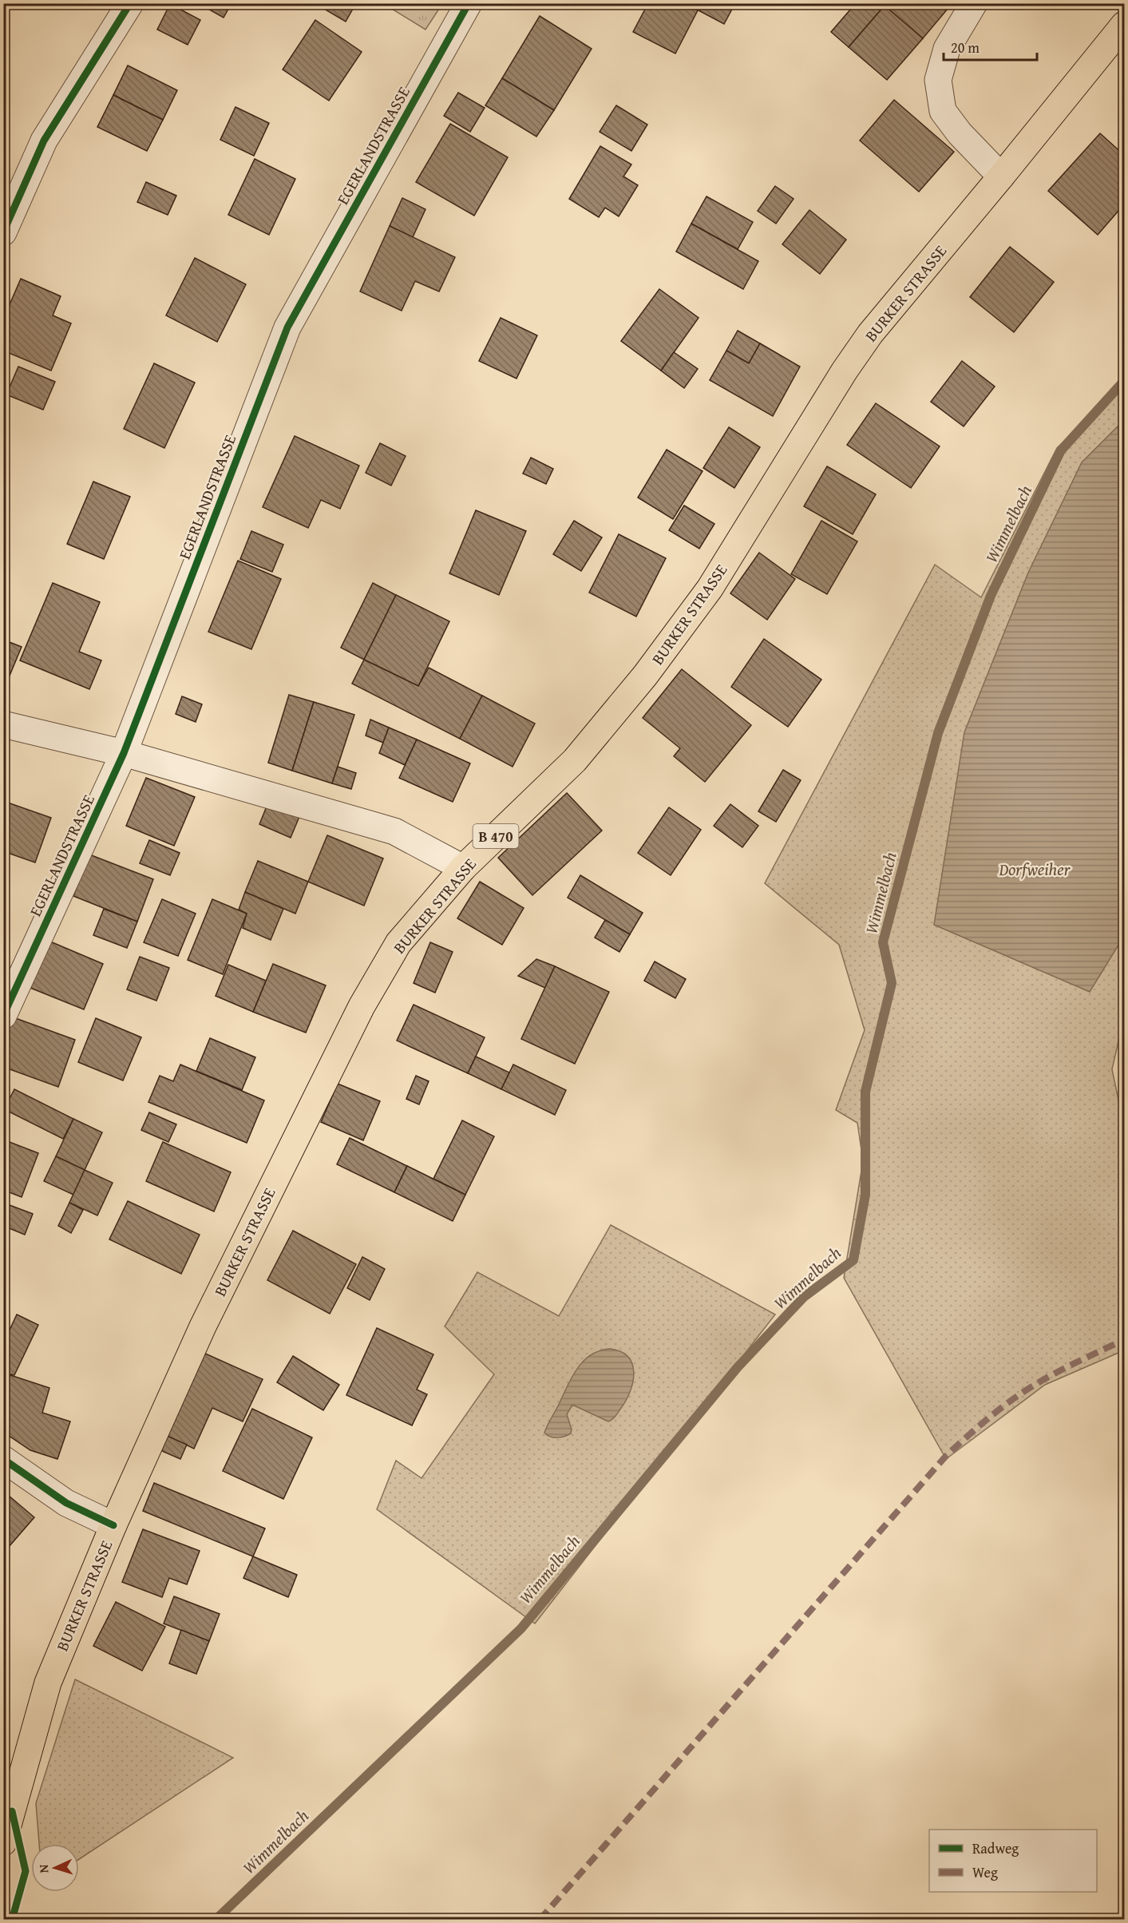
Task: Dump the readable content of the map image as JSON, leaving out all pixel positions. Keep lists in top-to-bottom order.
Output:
{
  "streets": {
    "main road": ["BURKER STRASSE", "B 470"],
    "street": ["EGERLANDSTRASSE"]
  },
  "water": ["Wimmelbach", "Dorfweiher"],
  "legend": ["Radweg", "Weg"],
  "scale_bar": "20 m",
  "north": "left"
}
